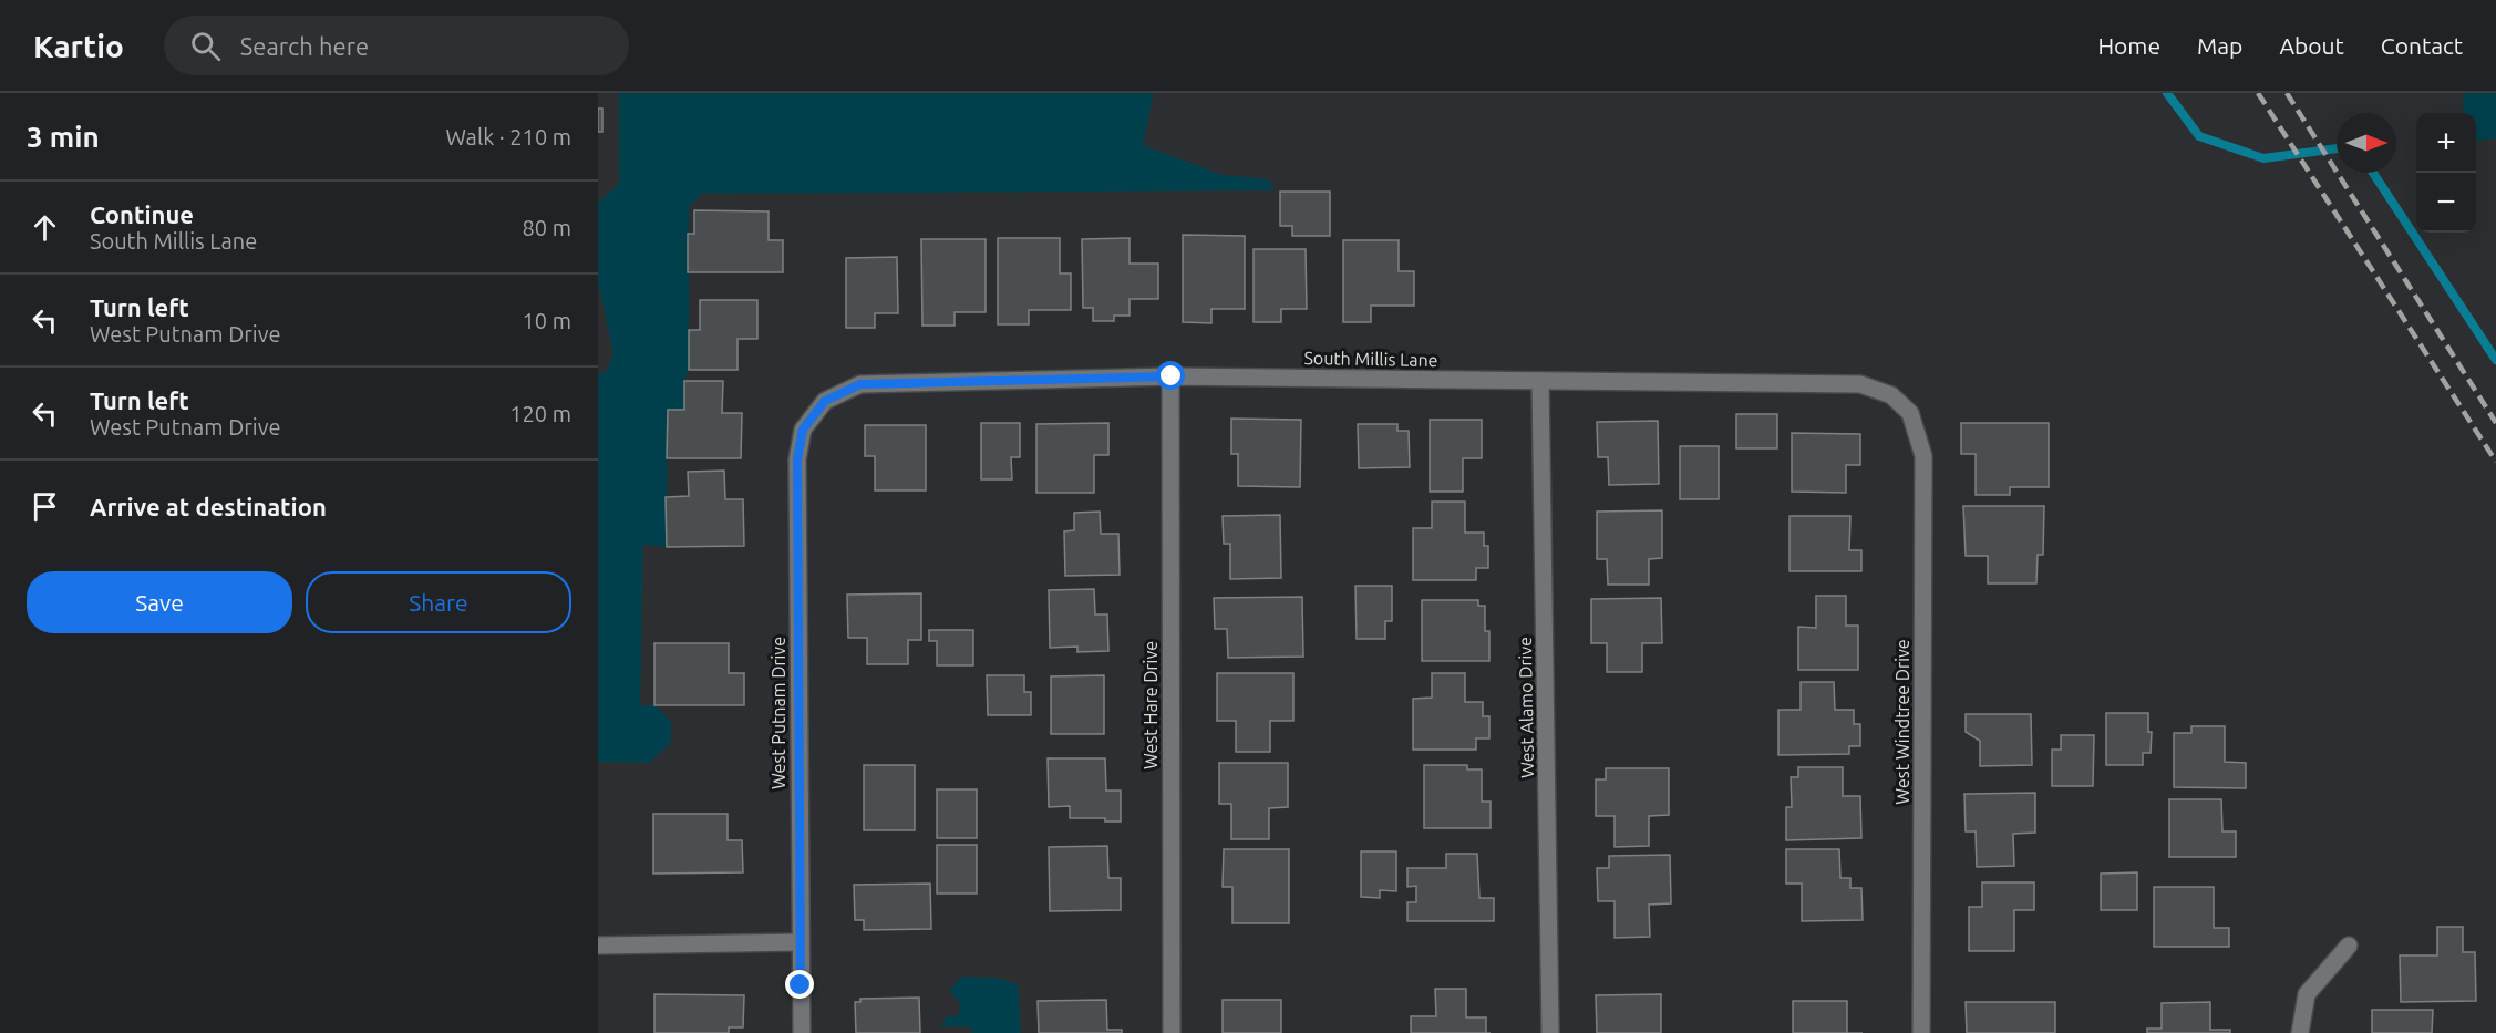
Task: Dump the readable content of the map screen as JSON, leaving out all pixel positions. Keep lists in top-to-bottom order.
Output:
{
  "streets": {
    "street": [
      "South Millis Lane",
      "West Hare Drive",
      "West Alamo Drive",
      "West Putnam Drive",
      "West Windtree Drive"
    ]
  },
  "crossings": [
    ["South Millis Lane", "West Hare Drive"],
    ["South Millis Lane", "West Alamo Drive"],
    ["South Millis Lane", "West Putnam Drive"],
    ["South Millis Lane", "West Windtree Drive"]
  ],
  "north": "right",
  "page": {
    "header": "Kartio",
    "search": "Search here",
    "nav": [
      "Home",
      "Map",
      "About",
      "Contact"
    ],
    "heading": ["3 min", "Walk · 210 m"],
    "map_buttons": ["+", "−"],
    "list": [
      ["Continue", "South Millis Lane", "80 m"],
      ["Turn left", "West Putnam Drive", "10 m"],
      ["Turn left", "West Putnam Drive", "120 m"],
      "Arrive at destination"
    ],
    "buttons": ["Save", "Share"]
  }
}
